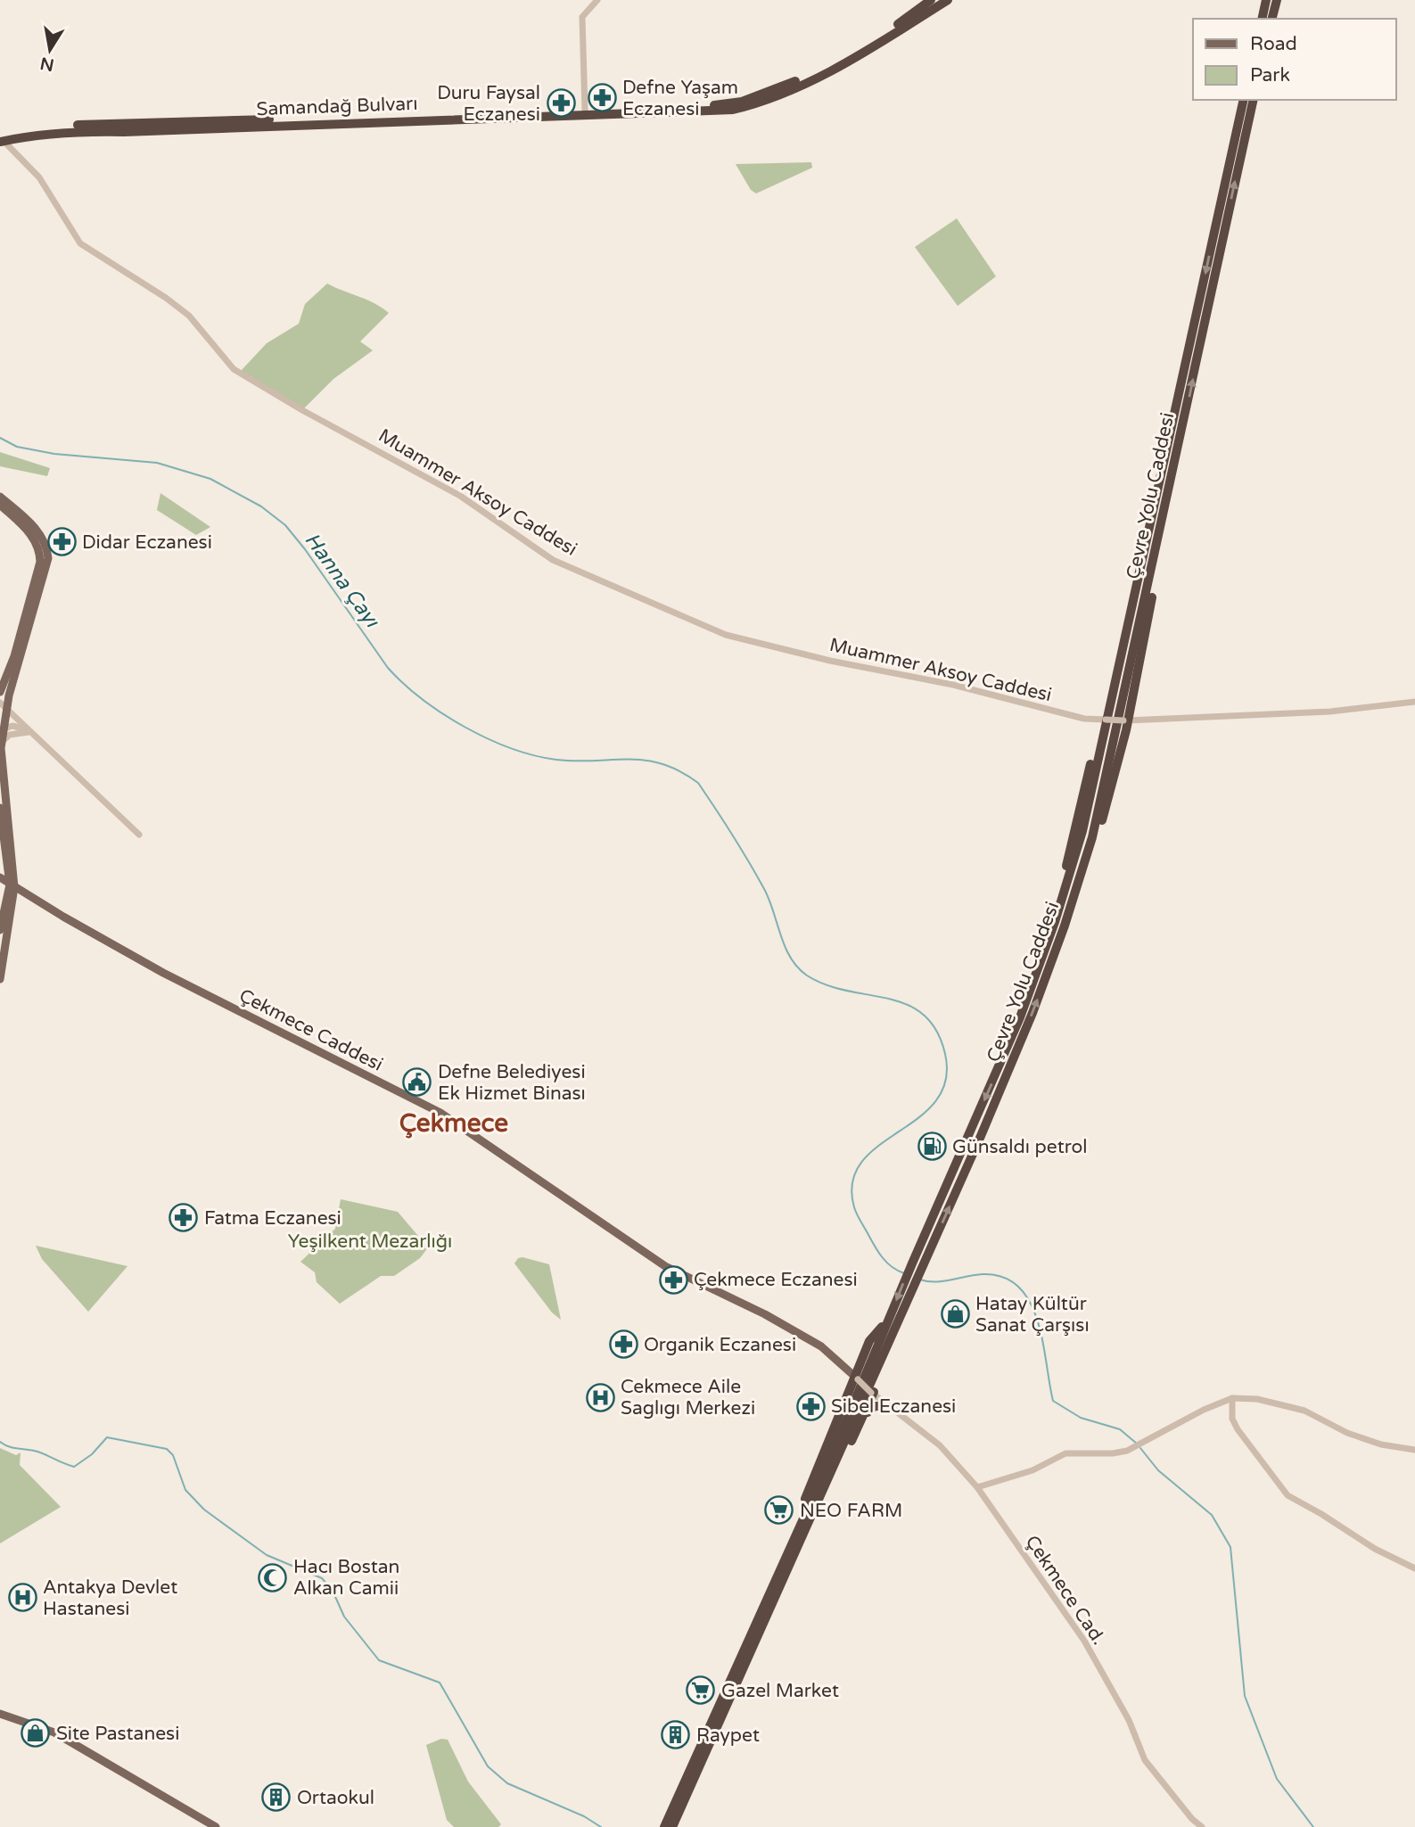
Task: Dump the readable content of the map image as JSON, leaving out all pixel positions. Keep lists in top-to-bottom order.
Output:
{
  "streets": {
    "highway": ["Samandağ Bulvarı", "Çevre Yolu Caddesi"],
    "main road": ["Çekmece Caddesi"],
    "street": ["Muammer Aksoy Caddesi", "Çekmece Cad."]
  },
  "crossings": [
    ["Samandağ Bulvarı", "Muammer Aksoy Caddesi"],
    ["Çekmece Caddesi", "Çekmece Cad."]
  ],
  "districts": ["Çekmece"],
  "water": ["Hanna Çayı"],
  "parks": ["Yeşilkent Mezarlığı"],
  "places": {
    "pharmacy": [
      "Defne Yaşam Eczanesi",
      "Duru Faysal Eczanesi",
      "Didar Eczanesi",
      "Fatma Eczanesi",
      "Çekmece Eczanesi",
      "Organik Eczanesi",
      "Sibel Eczanesi"
    ],
    "public building": ["Defne Belediyesi Ek Hizmet Binası"],
    "fuel station": ["Günsaldı petrol"],
    "shop": ["Hatay Kültür Sanat Çarşısı", "Site Pastanesi"],
    "hospital": ["Cekmece Aile Saglıgı Merkezi", "Antakya Devlet Hastanesi"],
    "supermarket": ["NEO FARM", "Gazel Market"],
    "mosque": ["Hacı Bostan Alkan Camii"],
    "building": ["Raypet", "Ortaokul"]
  },
  "legend": ["Road", "Park"],
  "north": "bottom"
}
